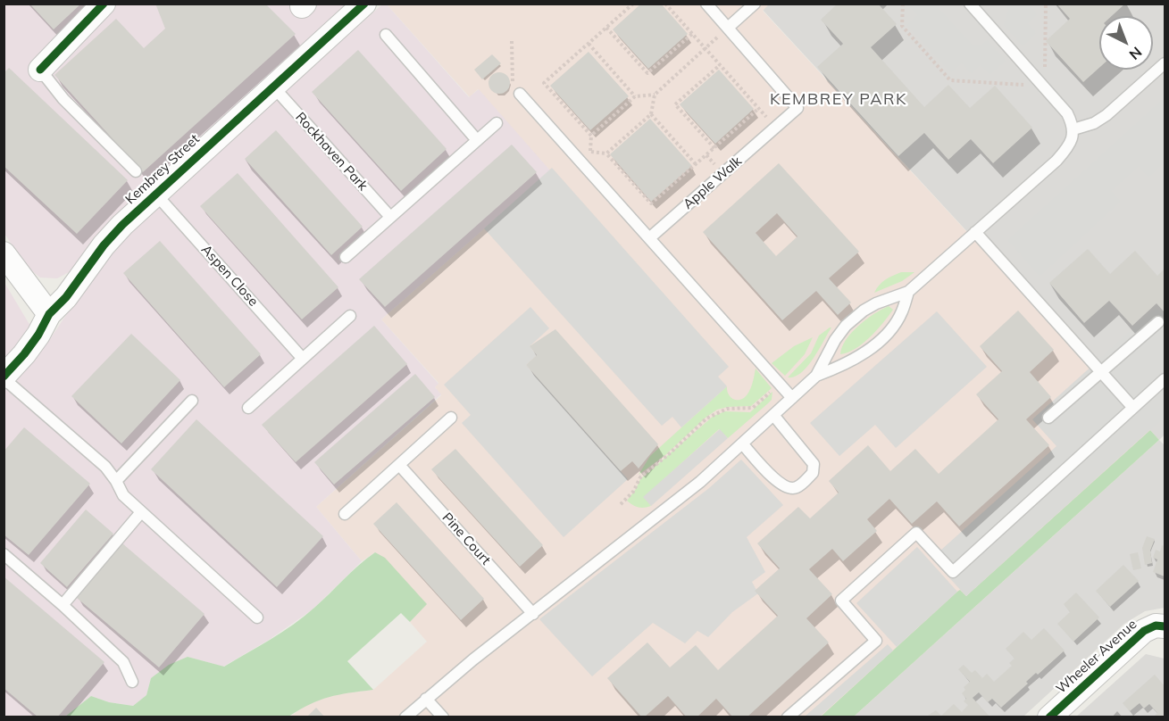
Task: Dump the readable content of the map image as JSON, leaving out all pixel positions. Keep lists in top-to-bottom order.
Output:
{
  "streets": {
    "street": ["Kembrey Street", "Wheeler Avenue"],
    "lane": [
      "Rockhaven Park",
      "Apple Walk",
      "Aspen Close",
      "Pine Court"
    ]
  },
  "crossings": [
    ["Rockhaven Park", "Kembrey Street"],
    ["Kembrey Street", "Aspen Close"]
  ],
  "districts": ["KEMBREY PARK"],
  "north": "bottom right"
}
